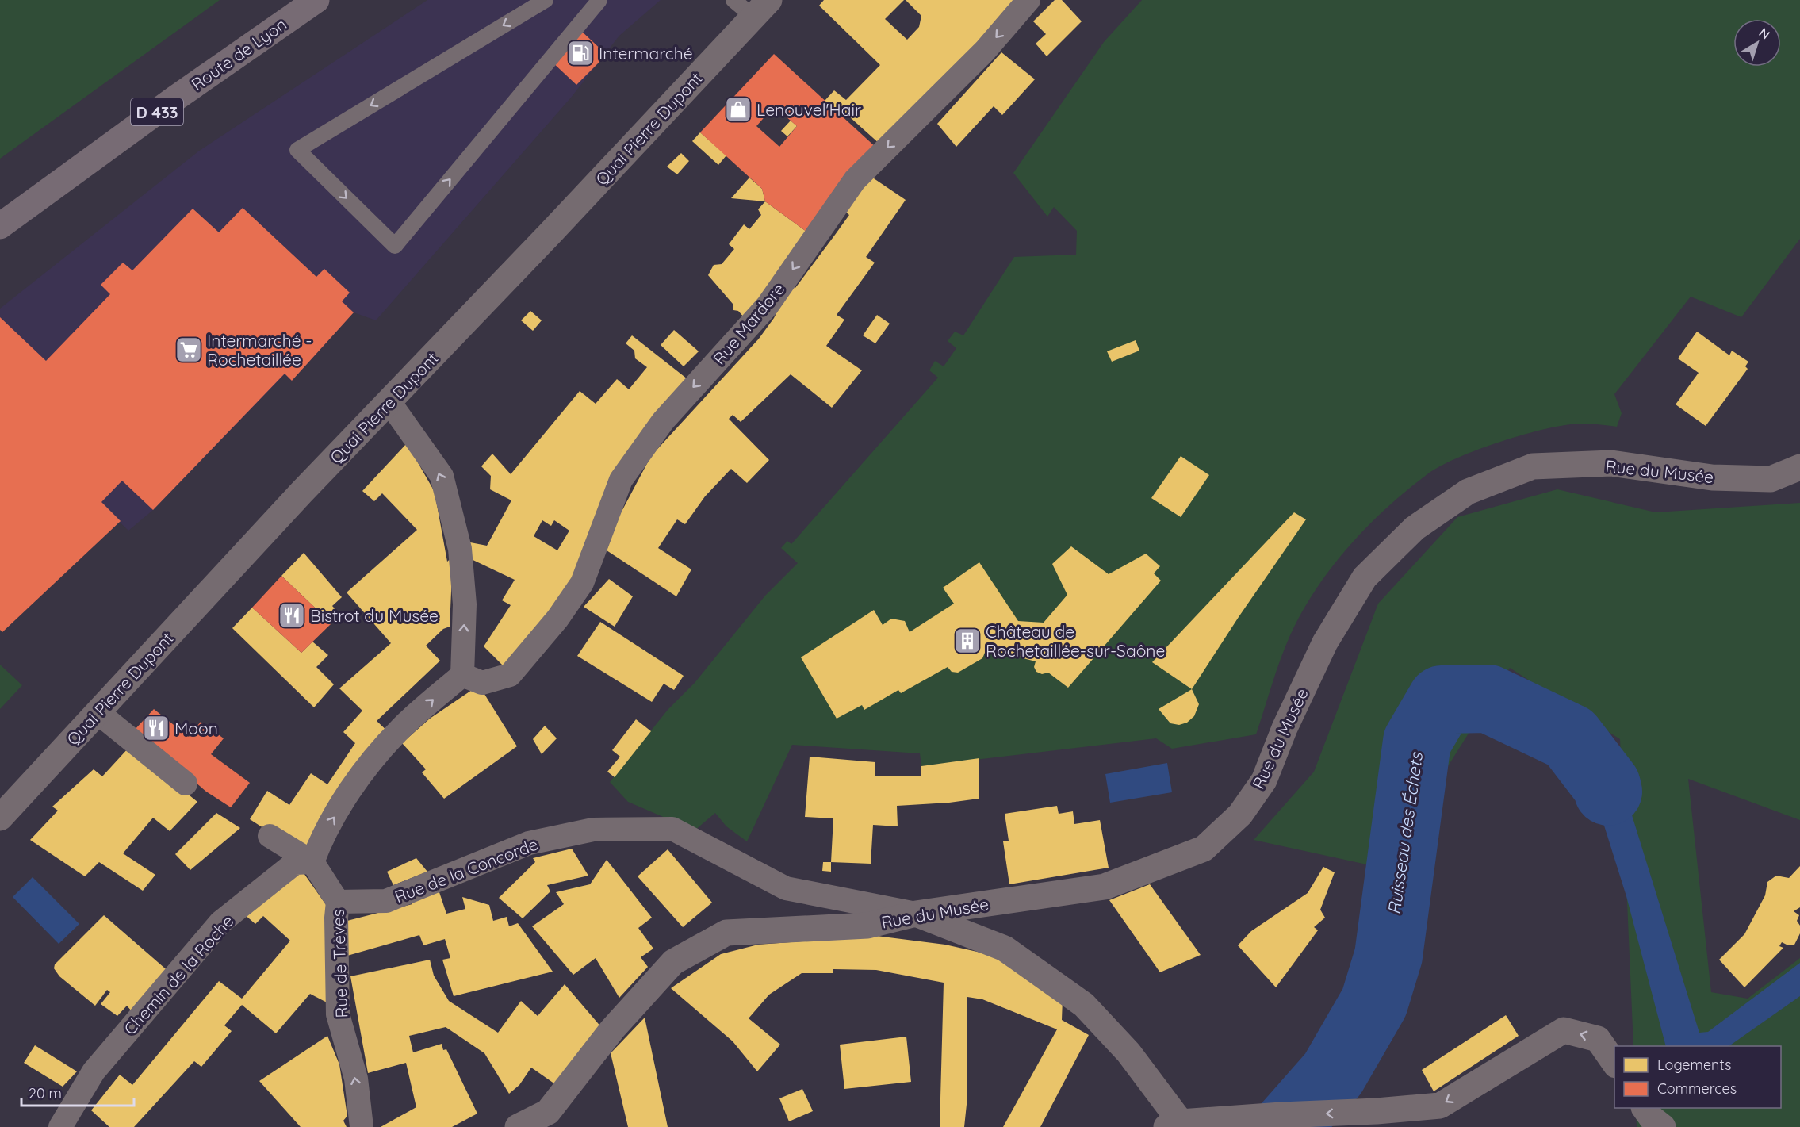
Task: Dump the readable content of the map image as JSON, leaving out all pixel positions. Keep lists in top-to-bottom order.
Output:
{
  "streets": {
    "main road": ["Route de Lyon", "D 433"],
    "street": [
      "Quai Pierre Dupont",
      "Rue Mardore",
      "Rue du Musée",
      "Rue de la Concorde",
      "Rue de Trèves",
      "Chemin de la Roche"
    ]
  },
  "crossings": [
    ["Rue du Musée", "Rue de la Concorde"],
    ["Rue de la Concorde", "Rue de Trèves"],
    ["Rue de Trèves", "Chemin de la Roche"]
  ],
  "one_way": ["Rue Mardore", "Rue de Trèves"],
  "water": ["Ruisseau des Échets"],
  "places": {
    "fuel station": ["Intermarché"],
    "shop": ["Lenouvel'Hair"],
    "supermarket": ["Intermarché - Rochetaillée"],
    "restaurant": ["Bistrot du Musée", "Moon"],
    "building": ["Château de Rochetaillée-sur-Saône"]
  },
  "legend": ["Logements", "Commerces"],
  "scale_bar": "20 m",
  "north": "top right"
}
